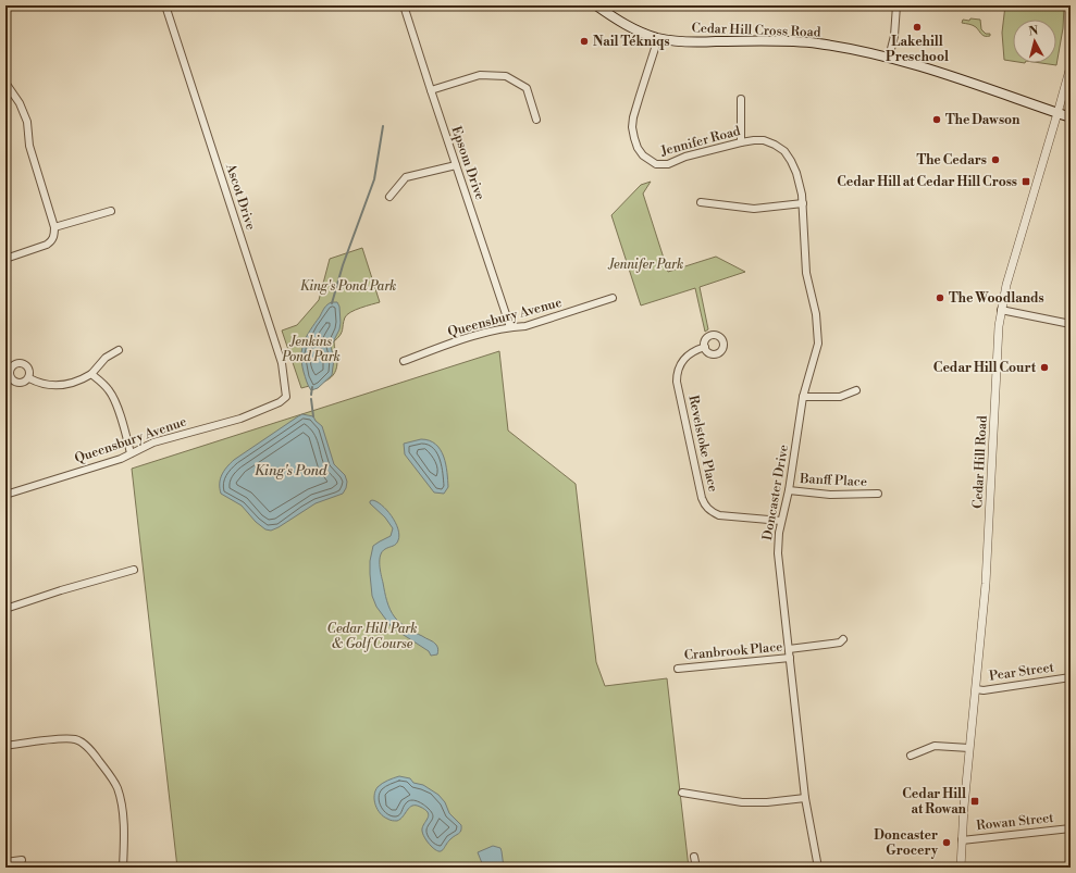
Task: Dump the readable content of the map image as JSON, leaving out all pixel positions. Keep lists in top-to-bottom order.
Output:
{
  "streets": {
    "main road": ["Cedar Hill Cross Road"],
    "street": [
      "Jennifer Road",
      "Epsom Drive",
      "Ascot Drive",
      "Queensbury Avenue",
      "Revelstoke Place",
      "Cedar Hill Road",
      "Banff Place",
      "Doncaster Drive",
      "Cranbrook Place",
      "Pear Street",
      "Rowan Street"
    ]
  },
  "crossings": [
    ["Cedar Hill Cross Road", "Jennifer Road"],
    ["Cedar Hill Cross Road", "Cedar Hill Road"],
    ["Jennifer Road", "Doncaster Drive"],
    ["Epsom Drive", "Queensbury Avenue"],
    ["Ascot Drive", "Queensbury Avenue"],
    ["Revelstoke Place", "Doncaster Drive"],
    ["Cedar Hill Road", "Pear Street"],
    ["Cedar Hill Road", "Rowan Street"],
    ["Banff Place", "Doncaster Drive"],
    ["Doncaster Drive", "Cranbrook Place"]
  ],
  "water": ["King's Pond"],
  "parks": [
    "Jennifer Park",
    "King's Pond Park",
    "Jenkins Pond Park",
    "Cedar Hill Park & Golf Course"
  ],
  "places": {
    "other": [
      "Lakehill Preschool",
      "Nail Tékniqs",
      "The Dawson",
      "The Cedars",
      "The Woodlands",
      "Cedar Hill Court",
      "Doncaster Grocery"
    ],
    "transit": ["Cedar Hill at Cedar Hill Cross", "Cedar Hill at Rowan"]
  },
  "north": "top"
}
